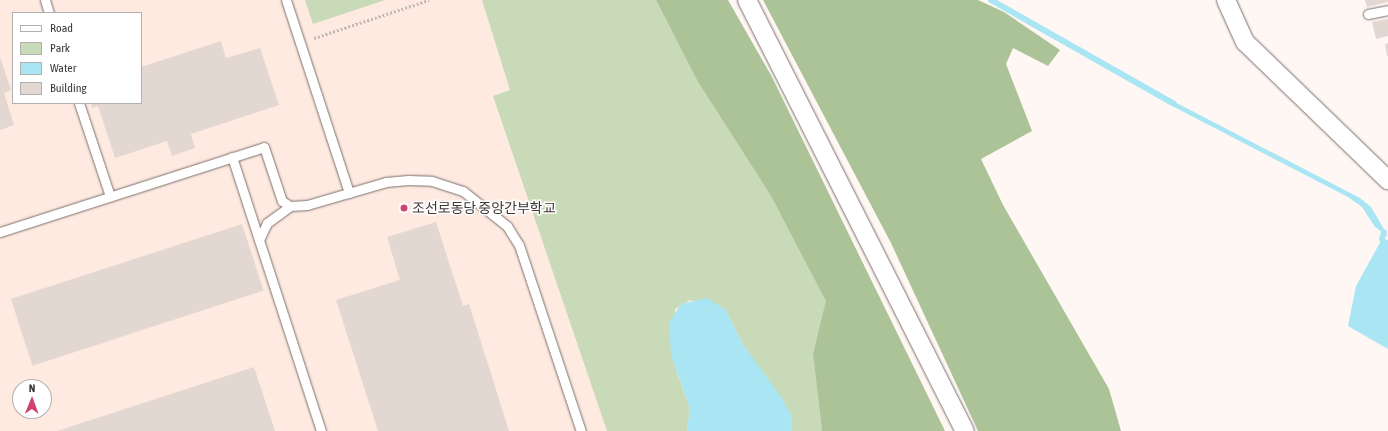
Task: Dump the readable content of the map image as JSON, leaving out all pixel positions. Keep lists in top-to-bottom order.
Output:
{
  "places": ["조선로동당 중앙간부학교"],
  "legend": [
    "Road",
    "Park",
    "Water",
    "Building"
  ],
  "north": "top"
}
